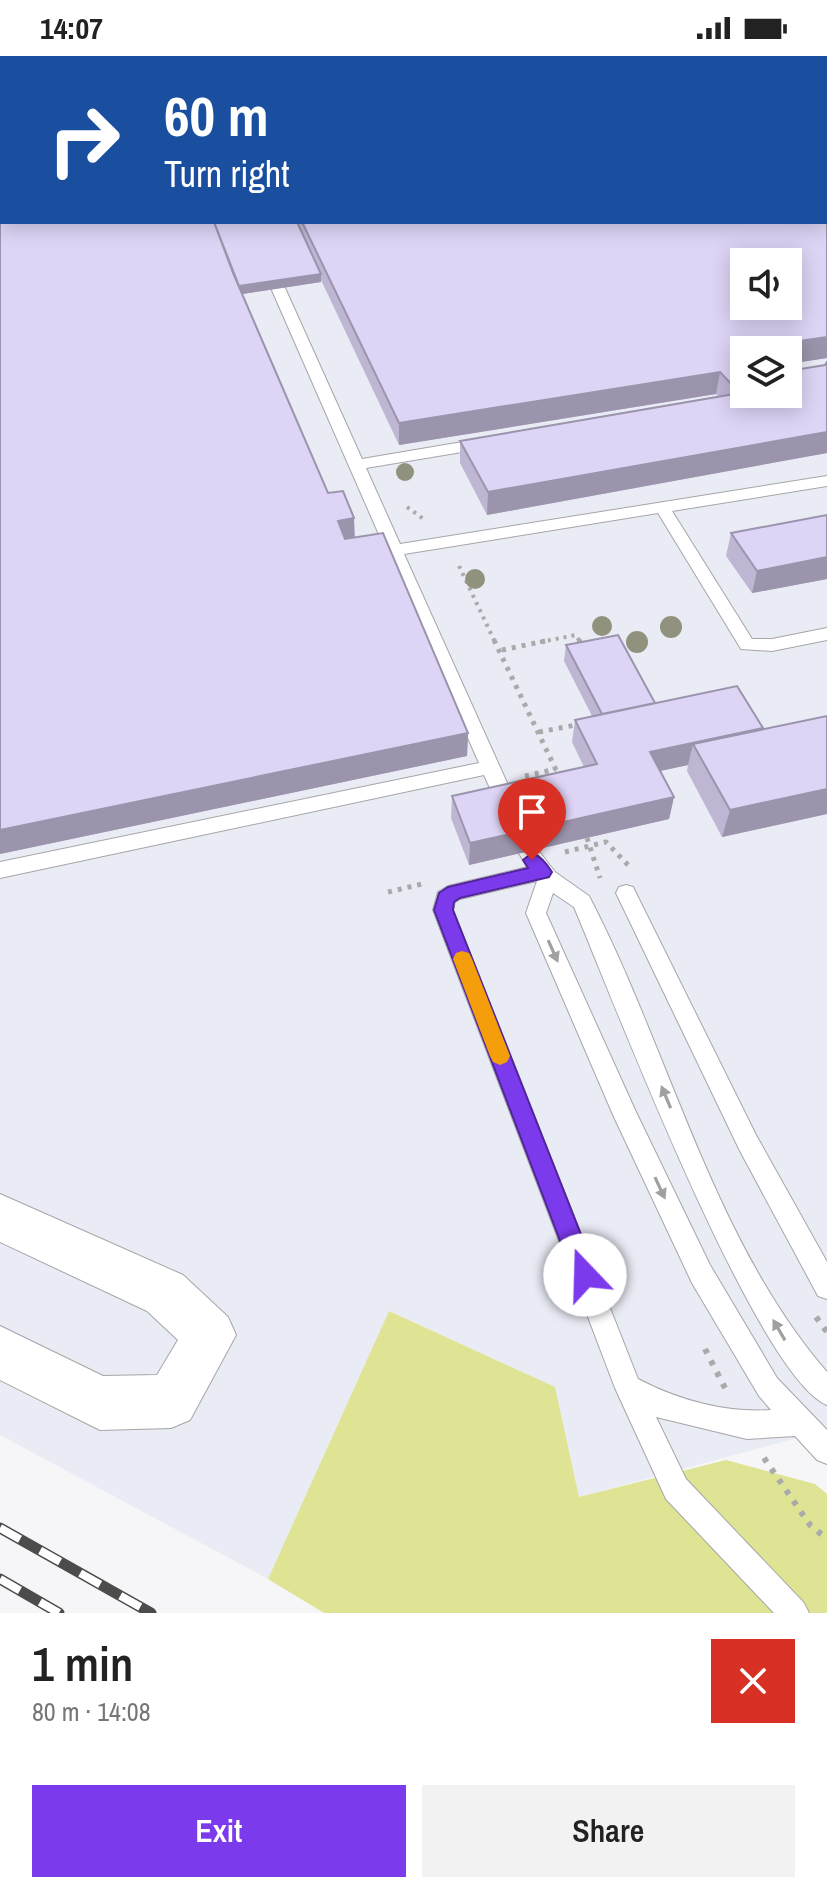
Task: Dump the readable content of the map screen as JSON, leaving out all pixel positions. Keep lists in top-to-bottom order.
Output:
{
  "page": {
    "status": "14:07",
    "turn": ["60 m", "Turn right"],
    "heading": ["1 min", "80 m · 14:08"],
    "buttons": ["Exit", "Share"]
  }
}
